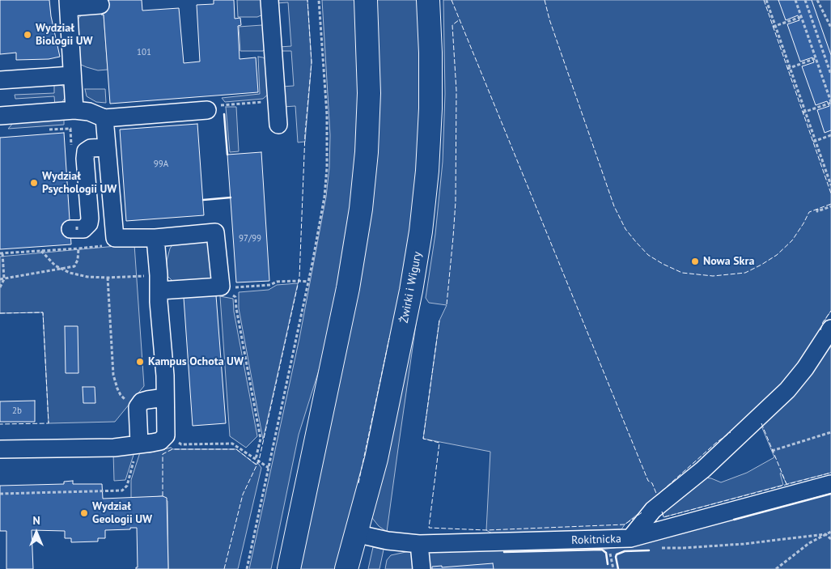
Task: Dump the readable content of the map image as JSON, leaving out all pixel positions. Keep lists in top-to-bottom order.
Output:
{
  "streets": {
    "main road": ["Żwirki i Wigury"],
    "street": ["Rokitnicka"]
  },
  "crossings": [
    ["Żwirki i Wigury", "Rokitnicka"]
  ],
  "places": [
    "Wydział Biologii UW",
    "Wydział Psychologii UW",
    "Nowa Skra",
    "Kampus Ochota UW",
    "Wydział Geologii UW"
  ],
  "house_numbers": [
    "101",
    "99A",
    "97/99",
    "2b"
  ],
  "north": "top"
}
